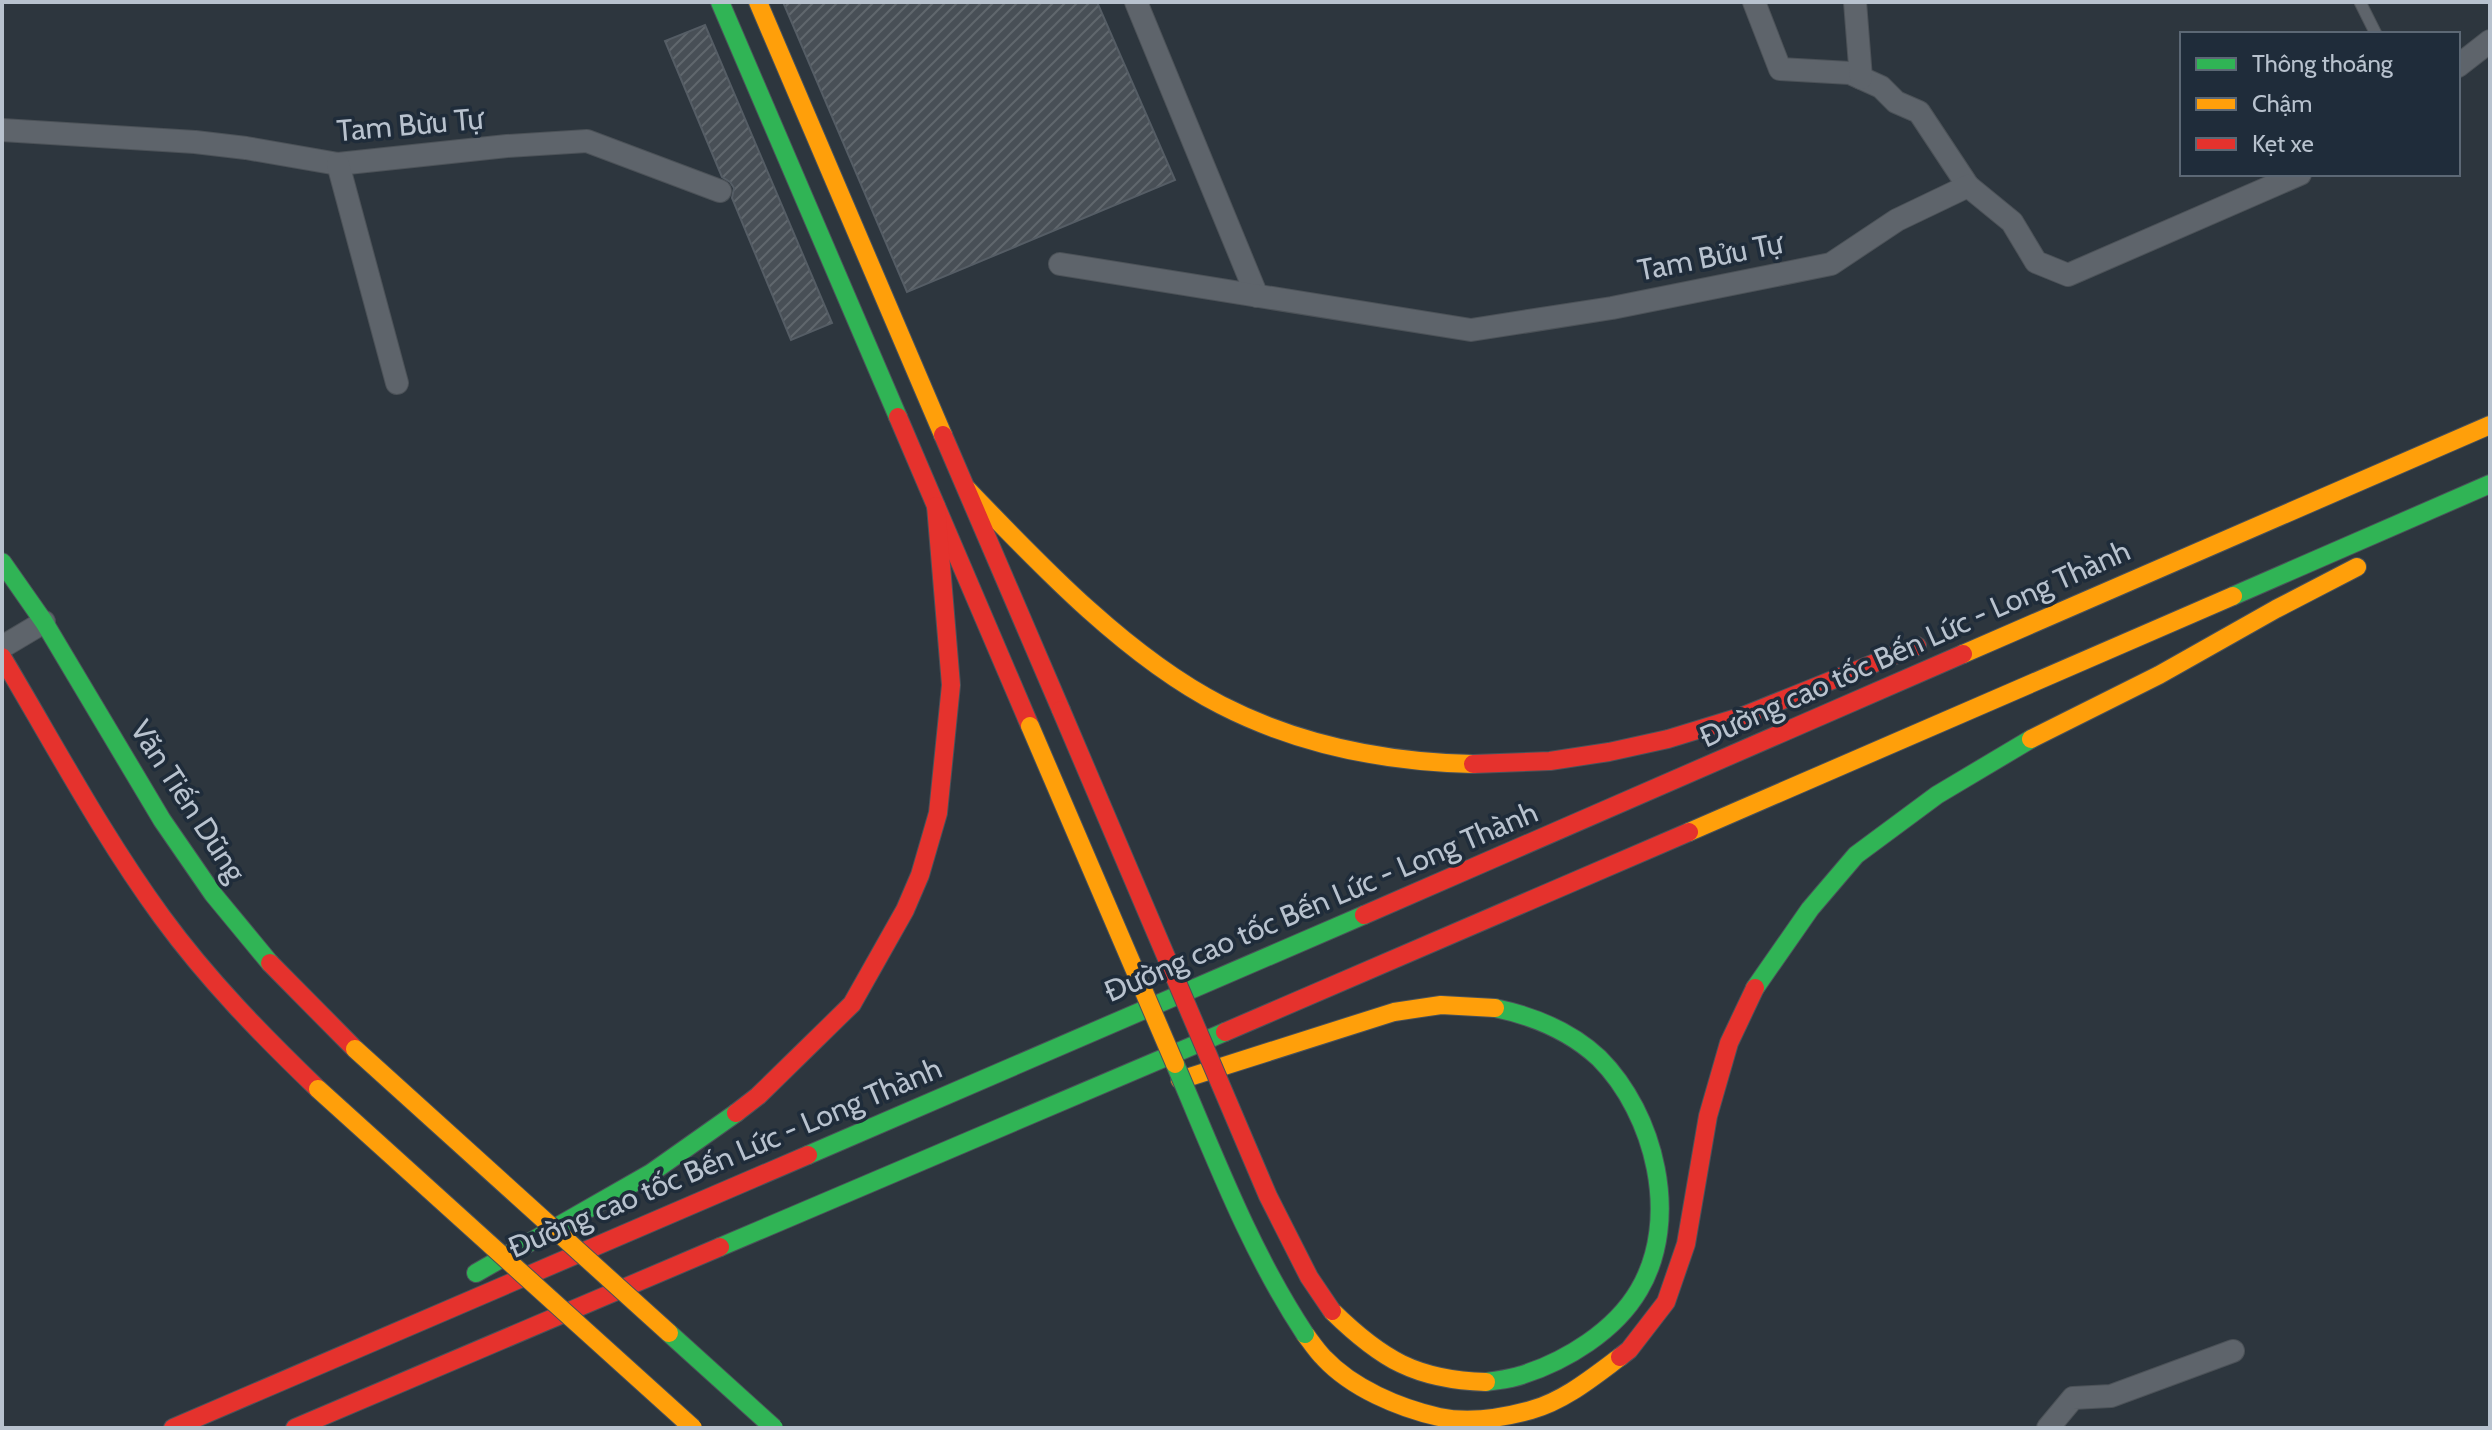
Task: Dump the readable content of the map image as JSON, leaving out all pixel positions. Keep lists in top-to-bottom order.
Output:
{
  "streets": {
    "highway": ["Đường cao tốc Bến Lức - Long Thành", "Văn Tiến Dũng"],
    "street": ["Tam Bừu Tự", "Tam Bửu Tự"]
  },
  "legend": ["Thông thoáng", "Chậm", "Kẹt xe"]
}
